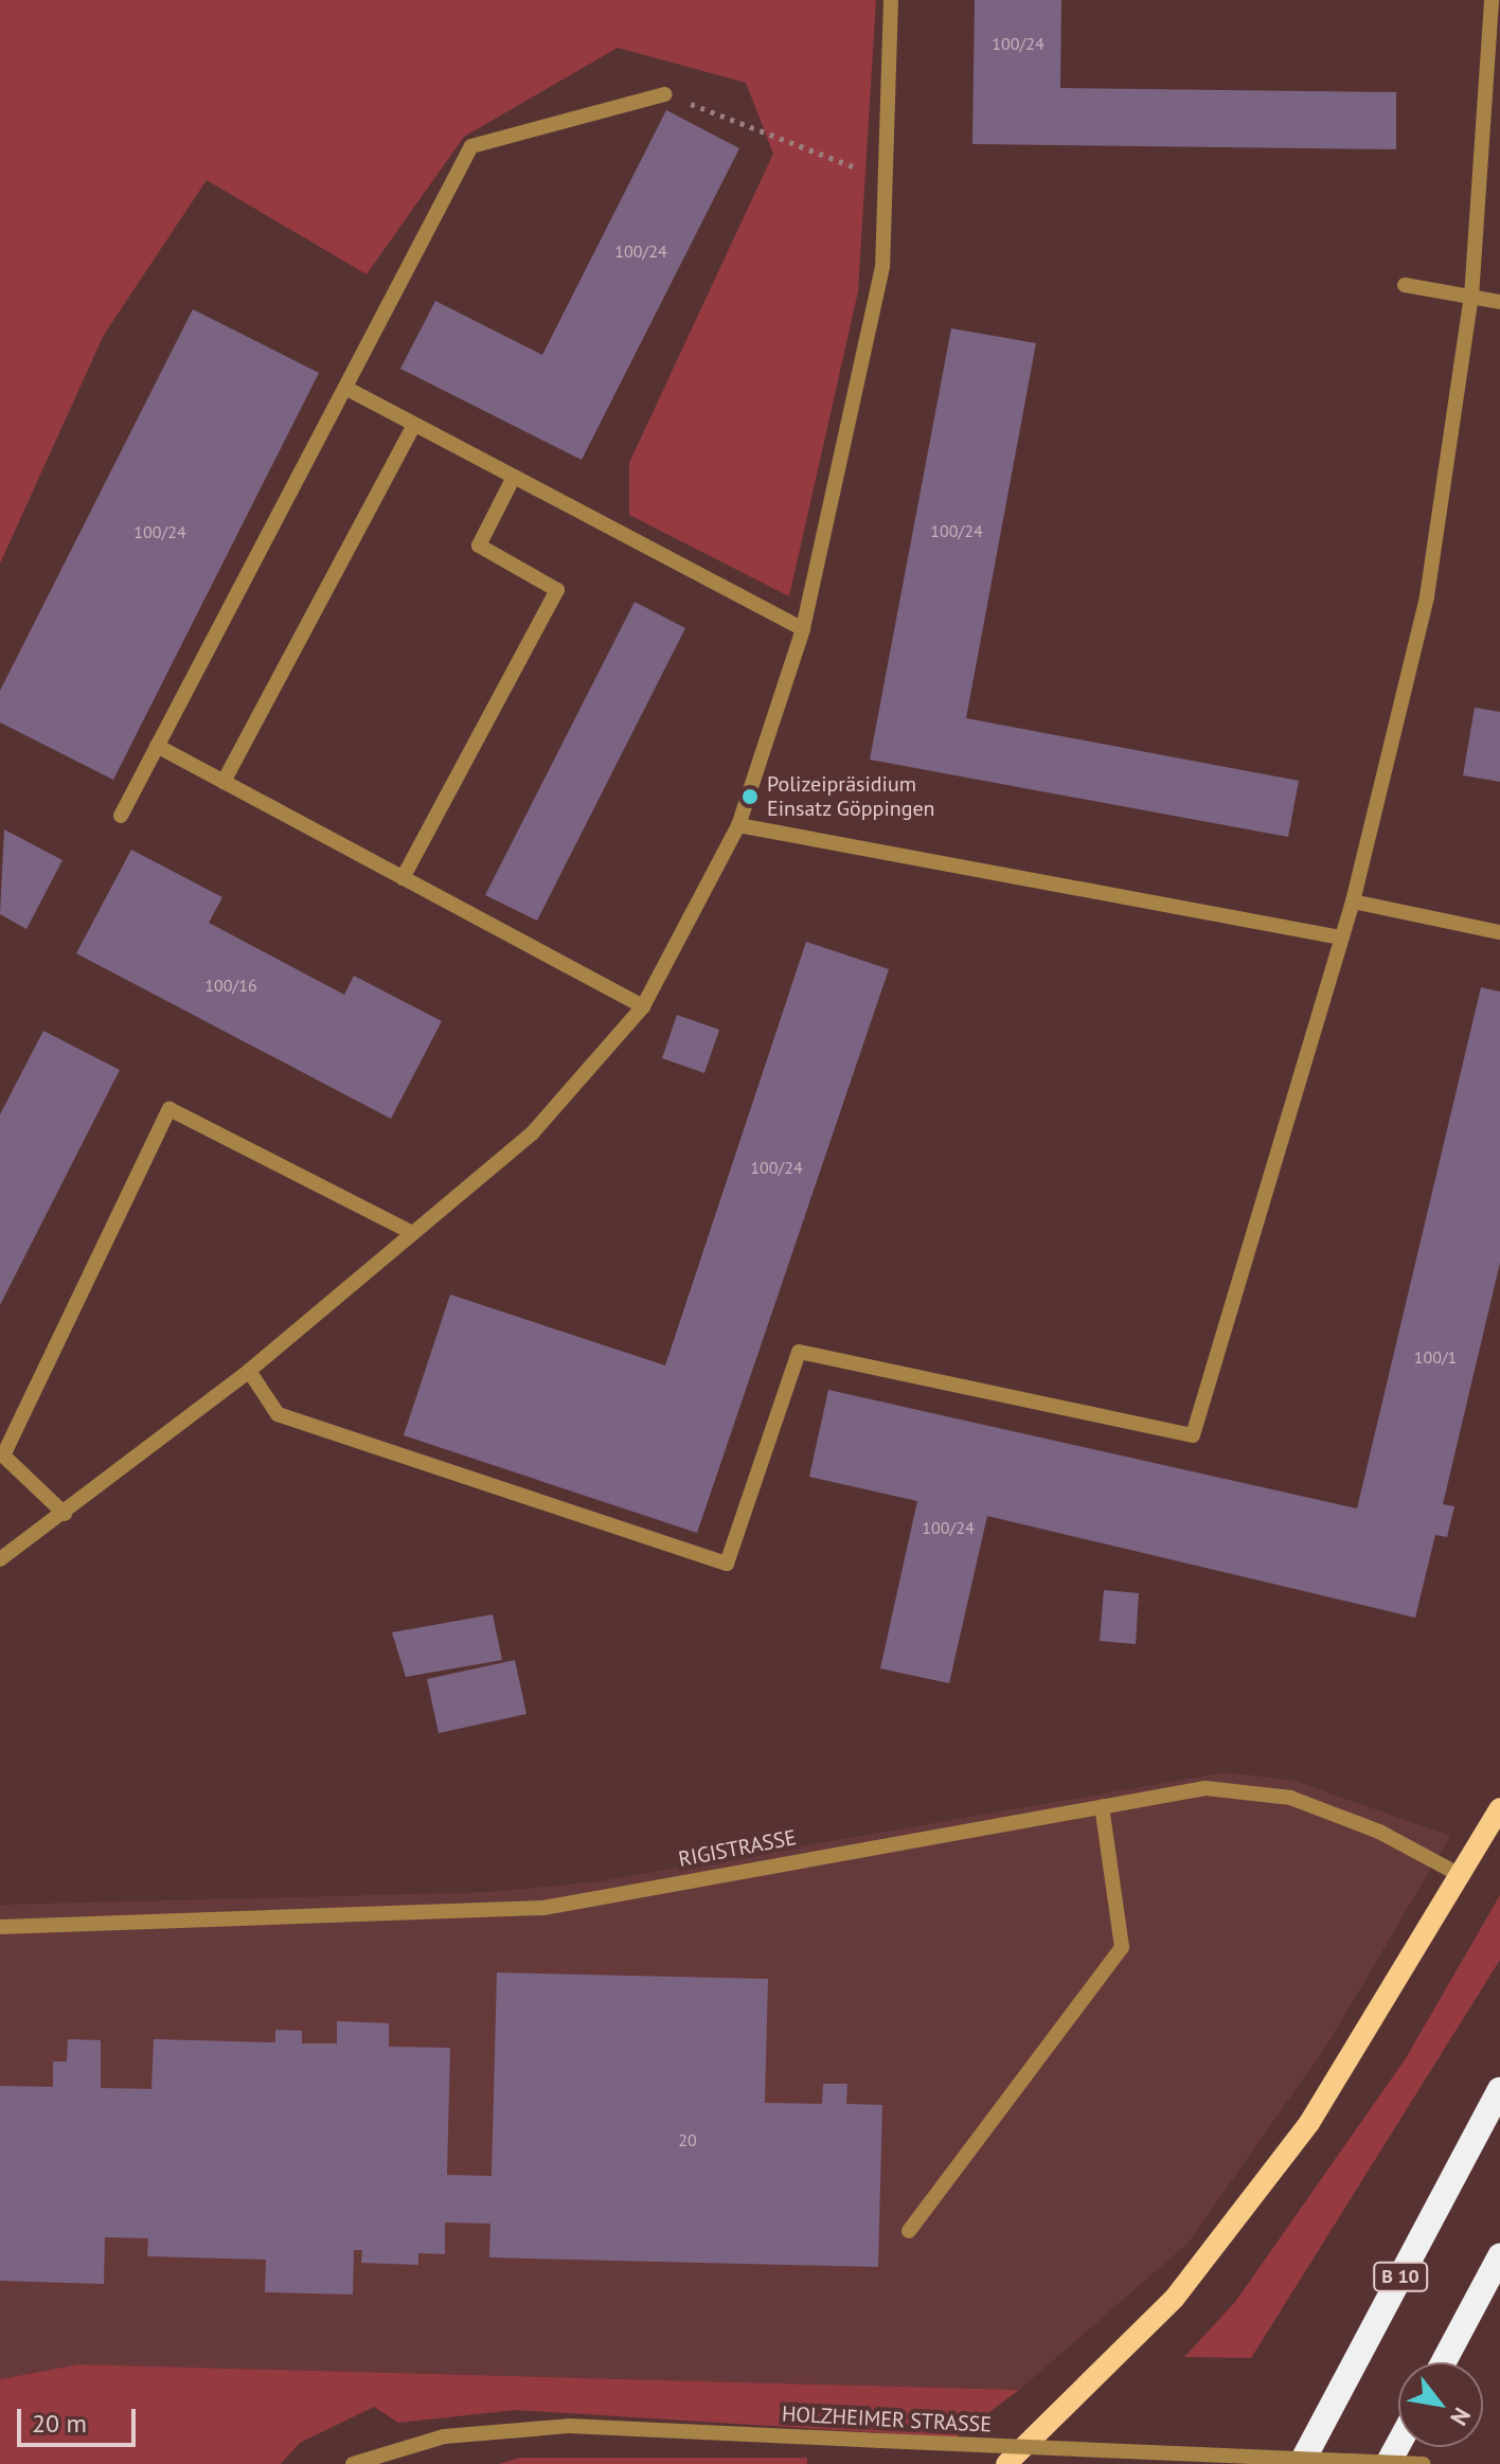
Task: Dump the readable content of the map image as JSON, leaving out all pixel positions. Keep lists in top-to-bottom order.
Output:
{
  "streets": {
    "highway": ["B 10"],
    "street": ["RIGISTRASSE", "HOLZHEIMER STRASSE"]
  },
  "places": ["Polizeipräsidium Einsatz Göppingen"],
  "house_numbers": [
    "100/24",
    "100/24",
    "100/24",
    "100/24",
    "100/16",
    "100/24",
    "100/1",
    "100/24",
    "20"
  ],
  "scale_bar": "20 m",
  "north": "bottom right"
}
